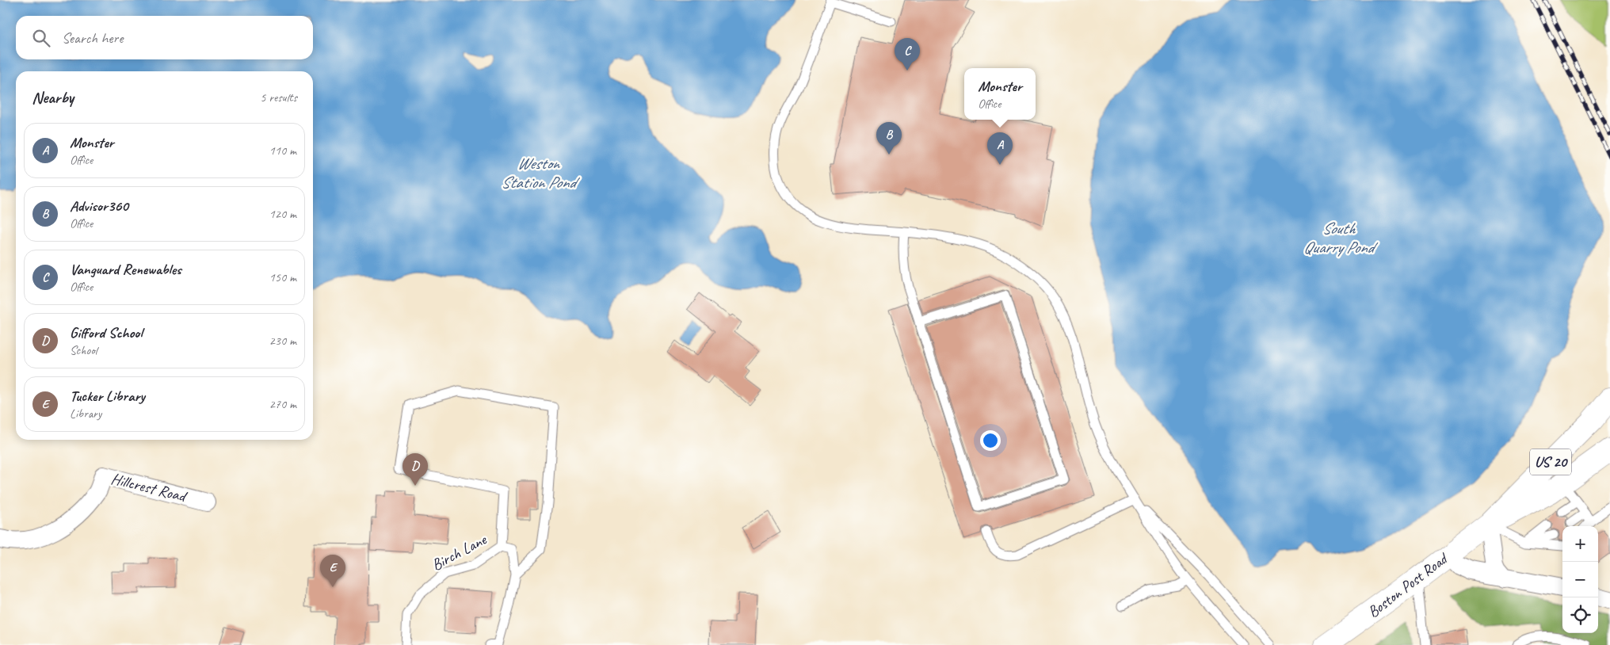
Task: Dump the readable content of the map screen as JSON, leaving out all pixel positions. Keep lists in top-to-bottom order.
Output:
{
  "streets": {
    "main road": ["US 20", "Boston Post Road"],
    "street": ["Hillcrest Road"],
    "lane": ["Birch Lane"]
  },
  "water": ["Weston Station Pond", "South Quarry Pond"],
  "page": {
    "search": "Search here",
    "pins": [
      "C",
      "B",
      "A",
      "D",
      "E"
    ],
    "popup": ["Monster", "Office"],
    "heading": ["Nearby", "5 results"],
    "list": [
      {
        "mark": "A",
        "name": "Monster",
        "note": "Office",
        "value": "110 m"
      },
      {
        "mark": "B",
        "name": "Advisor360",
        "note": "Office",
        "value": "120 m"
      },
      {
        "mark": "C",
        "name": "Vanguard Renewables",
        "note": "Office",
        "value": "150 m"
      },
      {
        "mark": "D",
        "name": "Gifford School",
        "note": "School",
        "value": "230 m"
      },
      {
        "mark": "E",
        "name": "Tucker Library",
        "note": "Library",
        "value": "270 m"
      }
    ],
    "map_buttons": ["+", "−"]
  }
}
